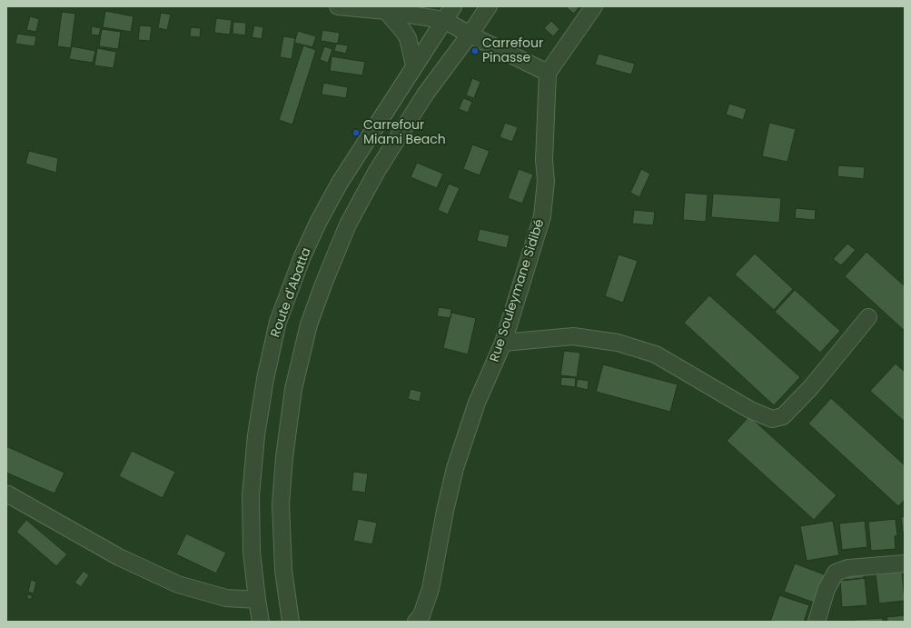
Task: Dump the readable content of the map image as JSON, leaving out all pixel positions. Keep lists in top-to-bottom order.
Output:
{
  "streets": {
    "street": ["Rue Souleymane Sidibé", "Route d'Abatta"]
  },
  "places": ["Carrefour Pinasse", "Carrefour Miami Beach"]
}
